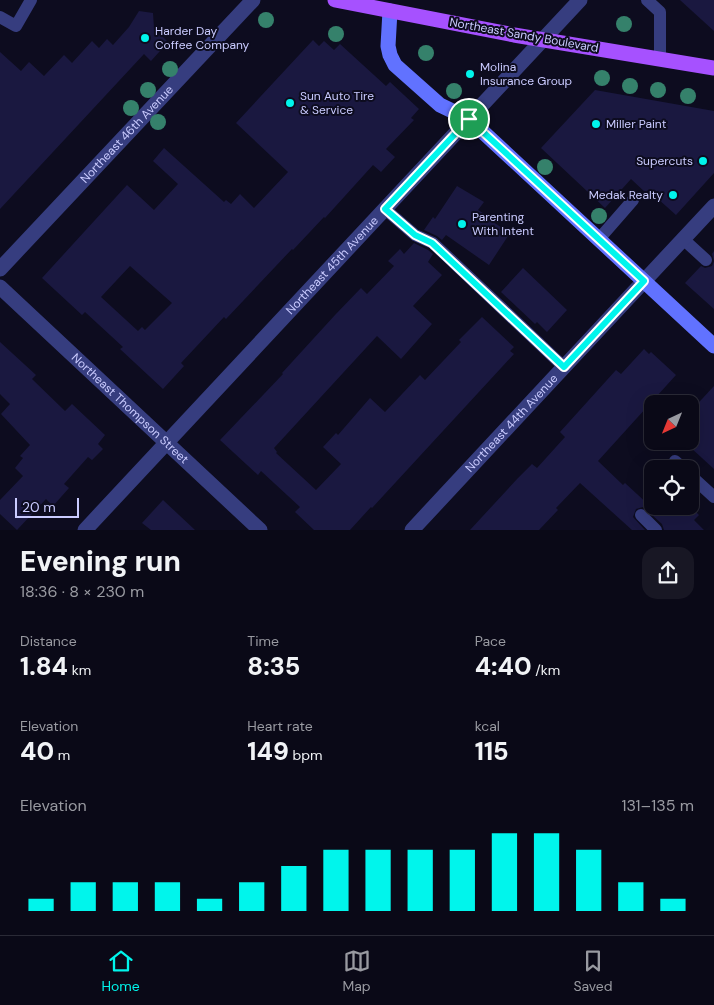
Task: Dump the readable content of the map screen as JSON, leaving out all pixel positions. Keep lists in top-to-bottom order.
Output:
{
  "streets": {
    "main road": ["Northeast Sandy Boulevard"],
    "street": [
      "Northeast 46th Avenue",
      "Northeast 45th Avenue",
      "Northeast Thompson Street",
      "Northeast 44th Avenue"
    ]
  },
  "crossings": [
    ["Northeast Sandy Boulevard", "Northeast 45th Avenue"],
    ["Northeast 45th Avenue", "Northeast Thompson Street"]
  ],
  "places": [
    "Harder Day Coffee Company",
    "Molina Insurance Group",
    "Sun Auto Tire & Service",
    "Miller Paint",
    "Supercuts",
    "Medak Realty",
    "Parenting With Intent"
  ],
  "scale_bar": "20 m",
  "north": "bottom left",
  "page": {
    "scale": "20 m",
    "heading": ["Evening run", "18:36 · 8 × 230 m"],
    "stats": [
      ["Distance", "1.84 km"],
      ["Time", "8:35"],
      ["Pace", "4:40 /km"],
      ["Elevation", "40 m"],
      ["Heart rate", "149 bpm"],
      ["kcal", "115"]
    ],
    "chart": ["Elevation", "131–135 m"],
    "tabs": ["Home", "Map", "Saved"]
  }
}
